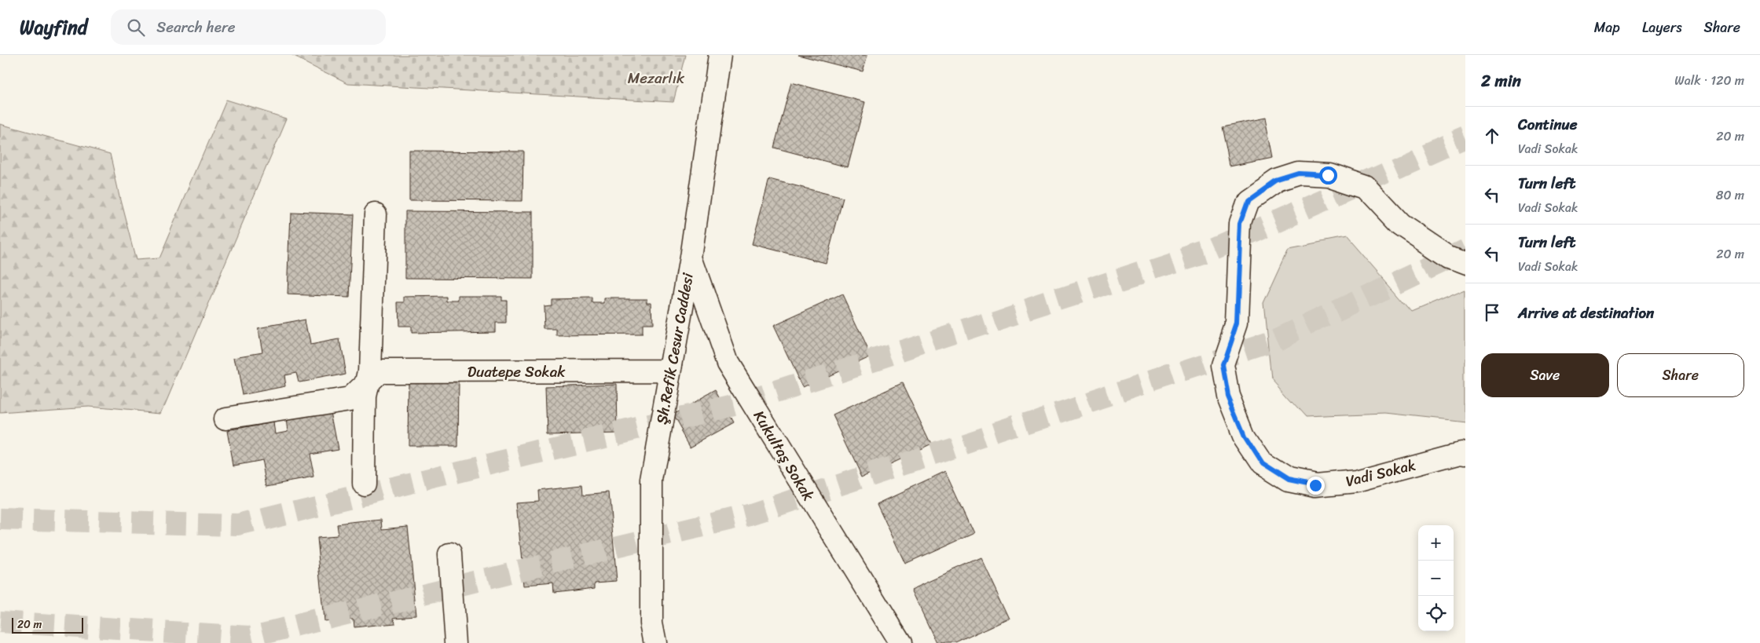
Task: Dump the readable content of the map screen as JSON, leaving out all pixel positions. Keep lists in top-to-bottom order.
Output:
{
  "streets": {
    "street": [
      "Şh.Refik Cesur Caddesi",
      "Duatepe Sokak",
      "Kukultaş Sokak",
      "Vadi Sokak"
    ]
  },
  "crossings": [
    ["Şh.Refik Cesur Caddesi", "Duatepe Sokak"],
    ["Şh.Refik Cesur Caddesi", "Kukultaş Sokak"]
  ],
  "parks": ["Mezarlık"],
  "scale_bar": "20 m",
  "page": {
    "header": "Wayfind",
    "search": "Search here",
    "nav": ["Map", "Layers", "Share"],
    "heading": ["2 min", "Walk · 120 m"],
    "list": [
      ["Continue", "Vadi Sokak", "20 m"],
      ["Turn left", "Vadi Sokak", "80 m"],
      ["Turn left", "Vadi Sokak", "20 m"],
      "Arrive at destination"
    ],
    "buttons": ["Save", "Share"],
    "map_buttons": ["+", "−"],
    "scale": "20 m"
  }
}
